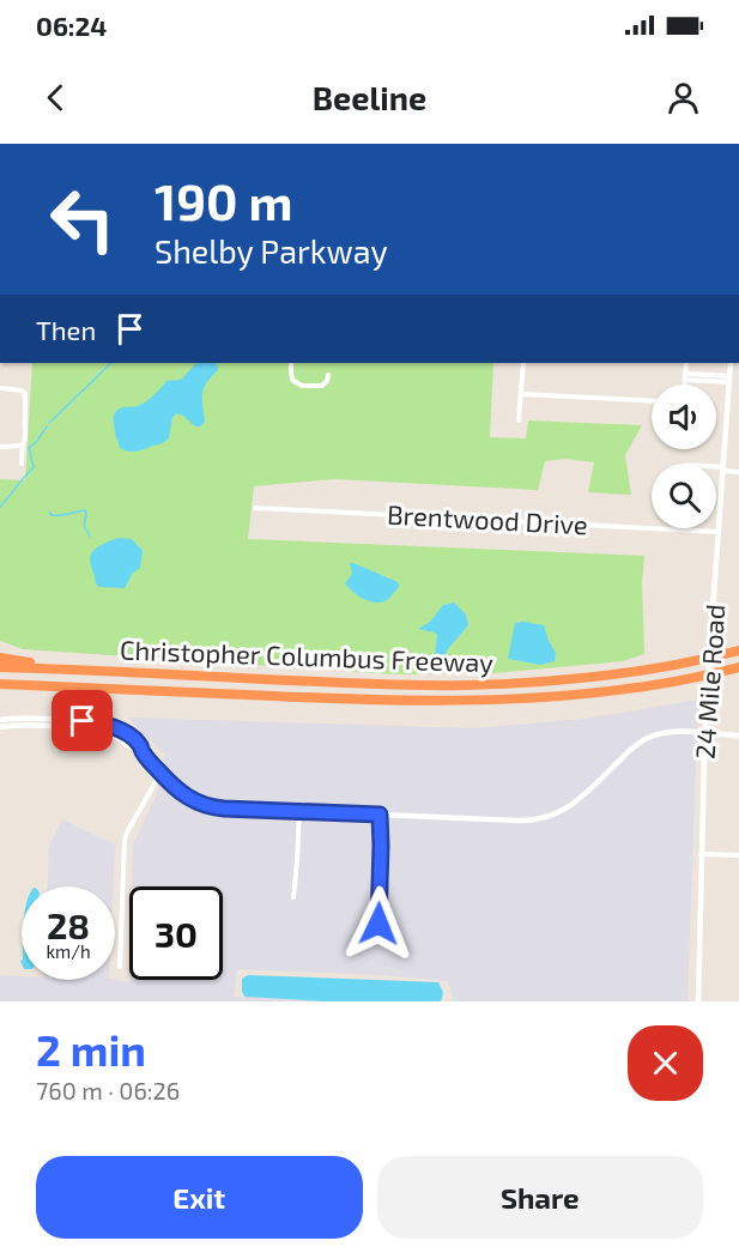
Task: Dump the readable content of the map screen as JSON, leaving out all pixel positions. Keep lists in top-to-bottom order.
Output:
{
  "streets": {
    "highway": ["Christopher Columbus Freeway"],
    "street": ["Brentwood Drive", "24 Mile Road"]
  },
  "crossings": [
    ["Brentwood Drive", "24 Mile Road"]
  ],
  "page": {
    "status": "06:24",
    "header": "Beeline",
    "turn": ["190 m", "Shelby Parkway"],
    "then": "Then",
    "speed": "28 km/h",
    "limit": "30",
    "heading": ["2 min", "760 m · 06:26"],
    "buttons": ["Exit", "Share"]
  }
}
